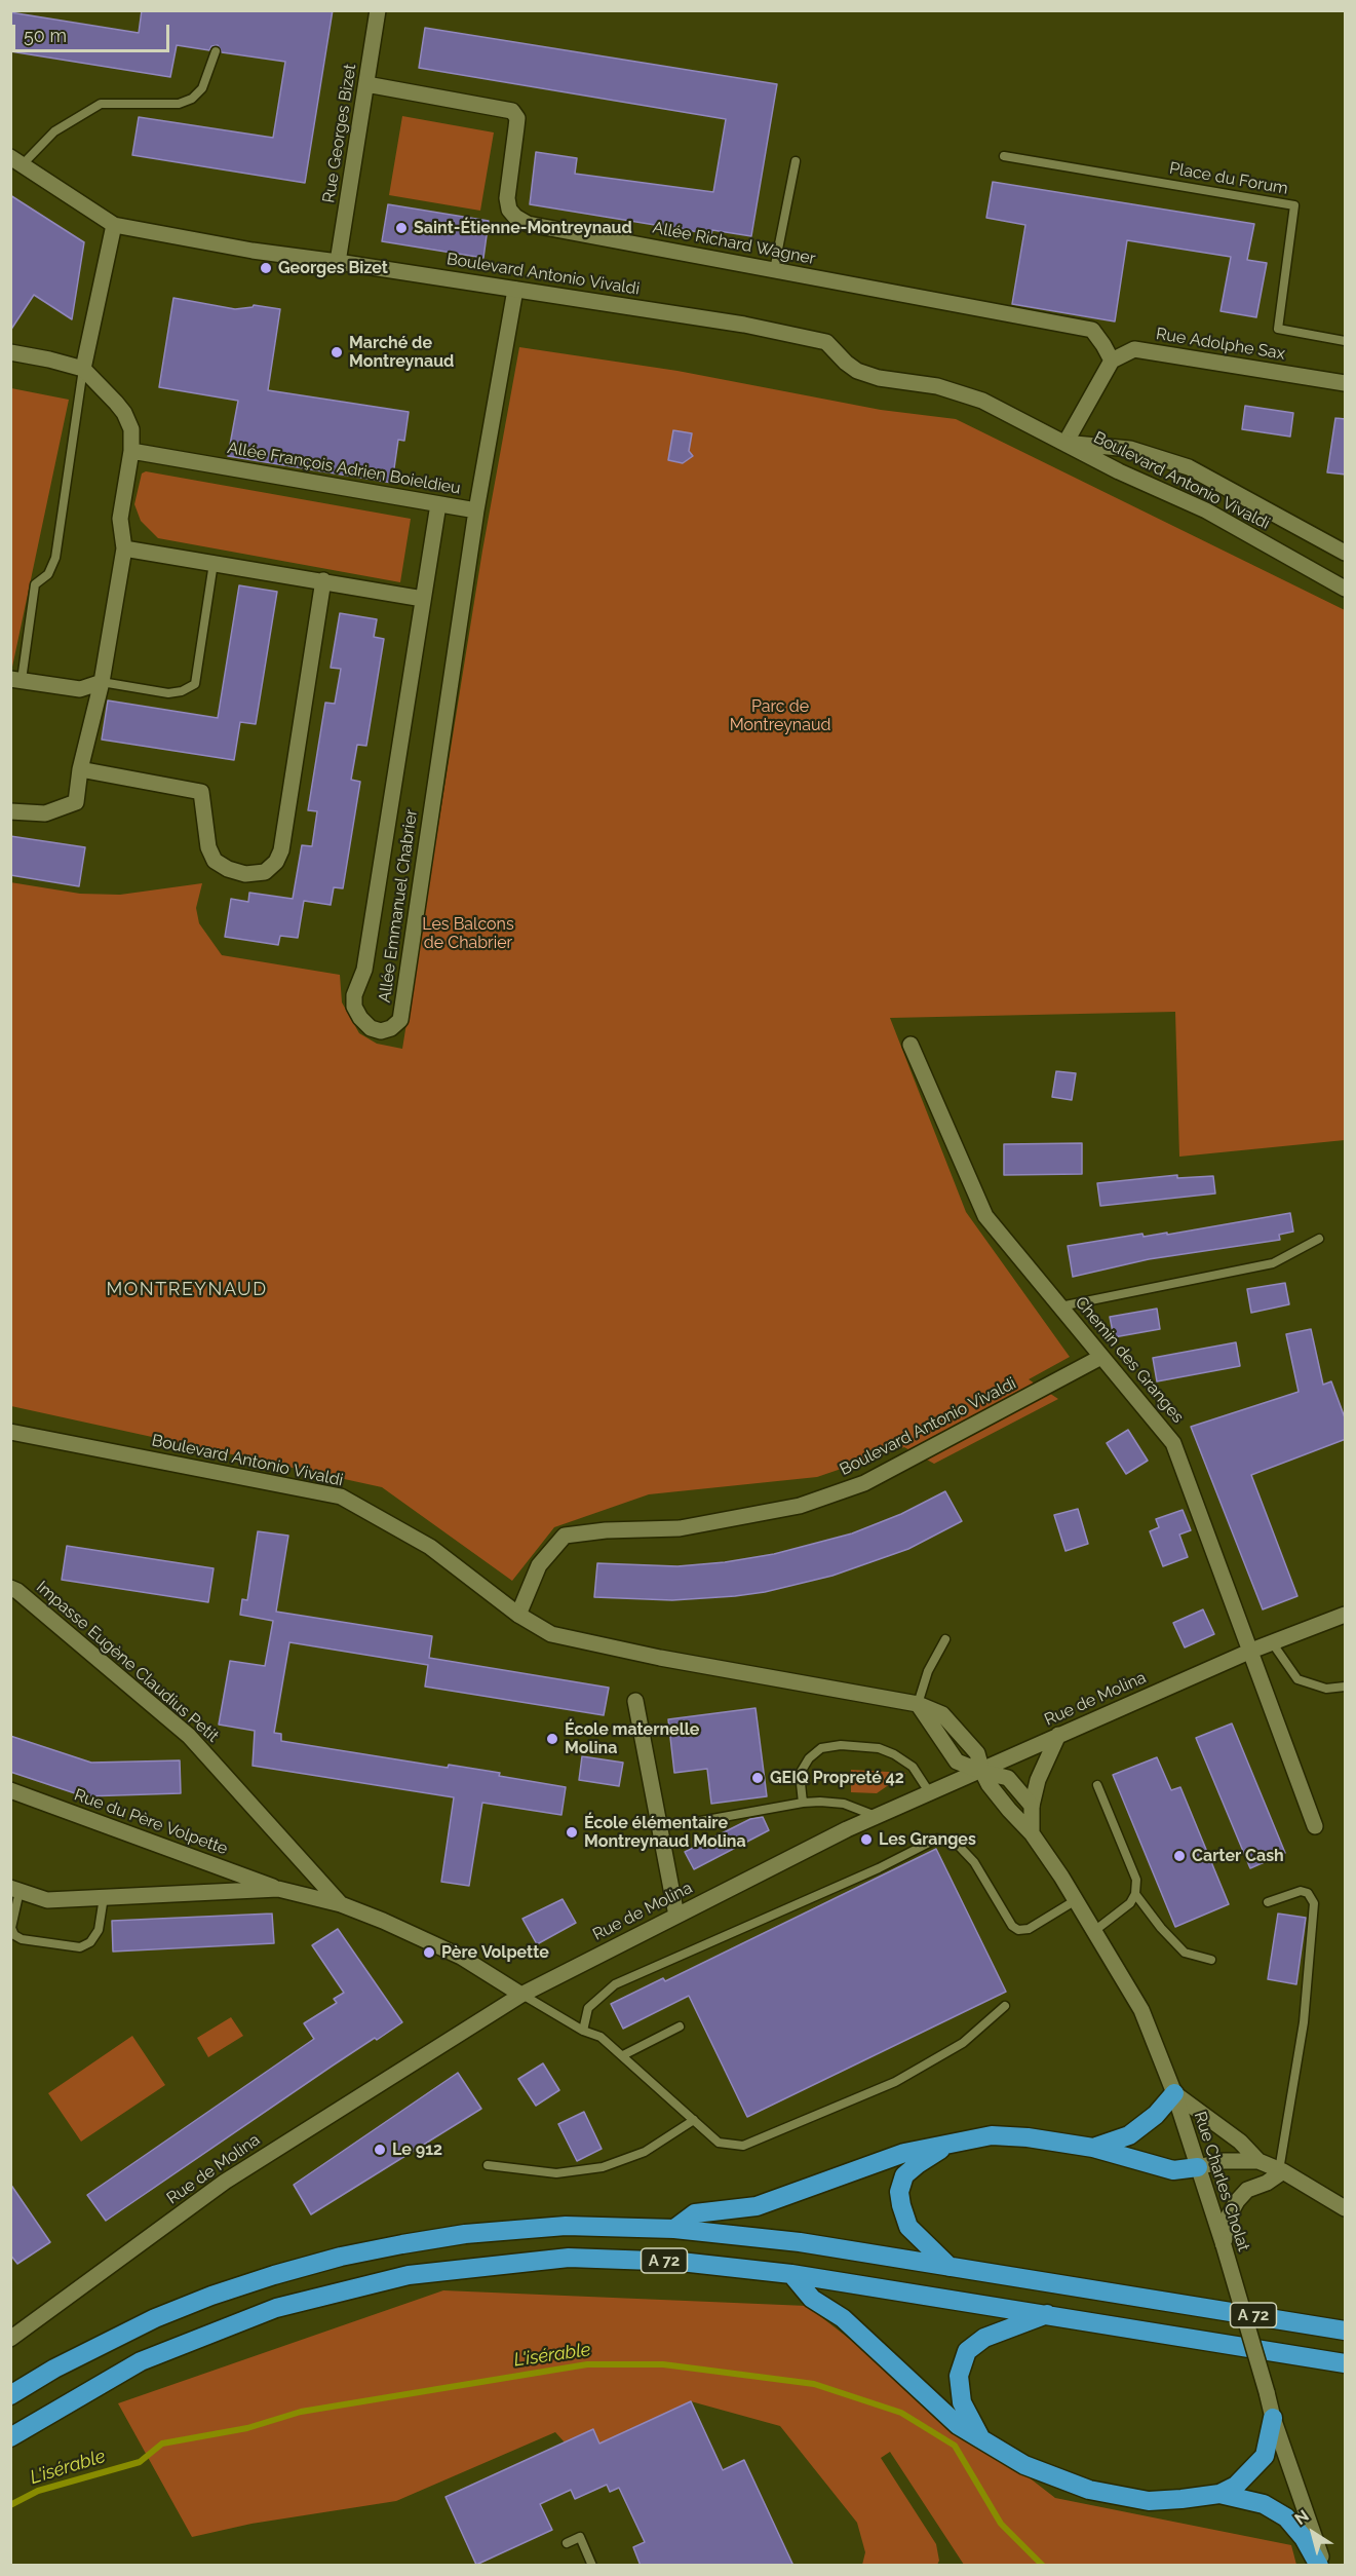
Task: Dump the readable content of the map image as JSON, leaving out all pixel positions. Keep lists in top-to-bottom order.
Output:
{
  "streets": {
    "highway": ["A 72"],
    "street": [
      "Rue Georges Bizet",
      "Allée Richard Wagner",
      "Boulevard Antonio Vivaldi",
      "Rue Adolphe Sax",
      "Allée François Adrien Boieldieu",
      "Allée Emmanuel Chabrier",
      "Chemin des Granges",
      "Impasse Eugène Claudius Petit",
      "Rue de Molina",
      "Rue du Père Volpette",
      "Rue Charles Cholat"
    ],
    "lane": ["Place du Forum"]
  },
  "crossings": [
    ["Rue Georges Bizet", "Allée Richard Wagner"],
    ["Rue Georges Bizet", "Boulevard Antonio Vivaldi"],
    ["Allée Richard Wagner", "Rue Adolphe Sax"],
    ["Boulevard Antonio Vivaldi", "Allée François Adrien Boieldieu"],
    ["Boulevard Antonio Vivaldi", "Chemin des Granges"],
    ["Allée François Adrien Boieldieu", "Allée Emmanuel Chabrier"],
    ["Chemin des Granges", "Rue de Molina"],
    ["Impasse Eugène Claudius Petit", "Rue du Père Volpette"],
    ["Rue de Molina", "Rue du Père Volpette"],
    ["Rue de Molina", "Rue Charles Cholat"]
  ],
  "districts": ["MONTREYNAUD"],
  "water": ["L'isérable"],
  "parks": ["Parc de Montreynaud", "Les Balcons de Chabrier"],
  "places": [
    "Saint-Étienne-Montreynaud",
    "Georges Bizet",
    "Marché de Montreynaud",
    "École maternelle Molina",
    "GEIQ Propreté 42",
    "École élémentaire Montreynaud Molina",
    "Les Granges",
    "Carter Cash",
    "Père Volpette",
    "Le 912"
  ],
  "scale_bar": "50 m",
  "north": "top left"
}
